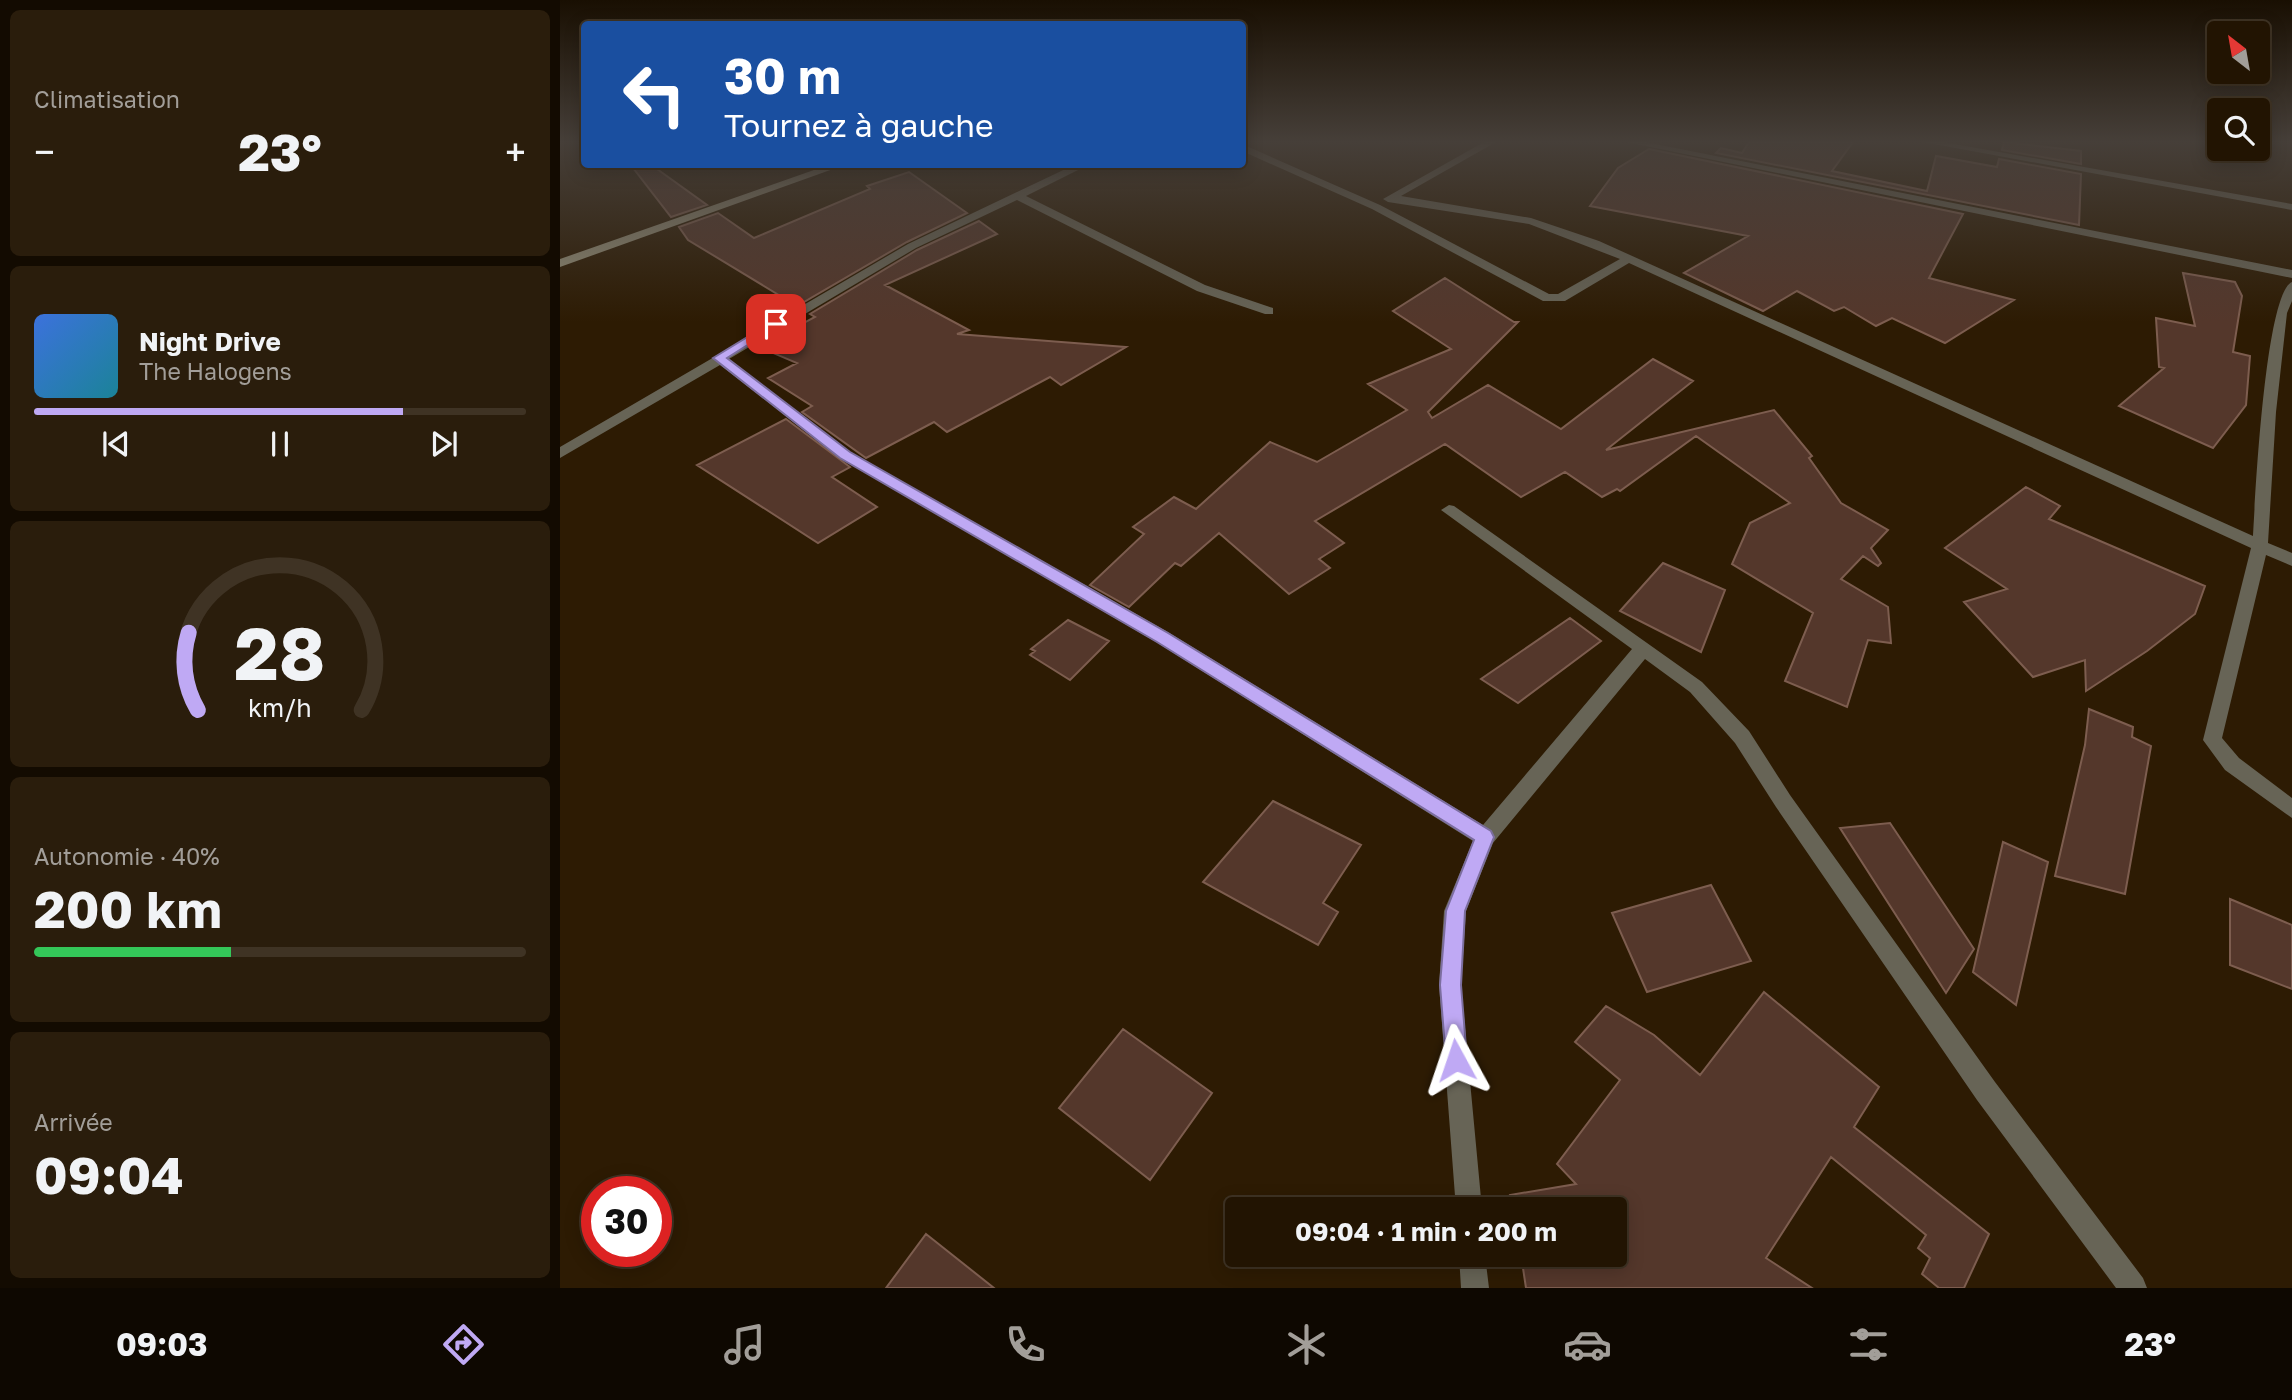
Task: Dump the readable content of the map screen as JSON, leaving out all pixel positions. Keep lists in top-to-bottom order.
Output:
{
  "north": "top left",
  "page": {
    "tile": [
      "Climatisation",
      ["Autonomie · 40%", "200 km"],
      ["Arrivée", "09:04"]
    ],
    "turn": ["30 m", "Tournez à gauche"],
    "heat": ["−", "23°", "+"],
    "song": ["Night Drive", "The Halogens"],
    "limit": "30",
    "trip": "09:04 · 1 min · 200 m",
    "tabs": ["09:03", "23°"],
    "gauge": ["28", "km/h"]
  }
}
